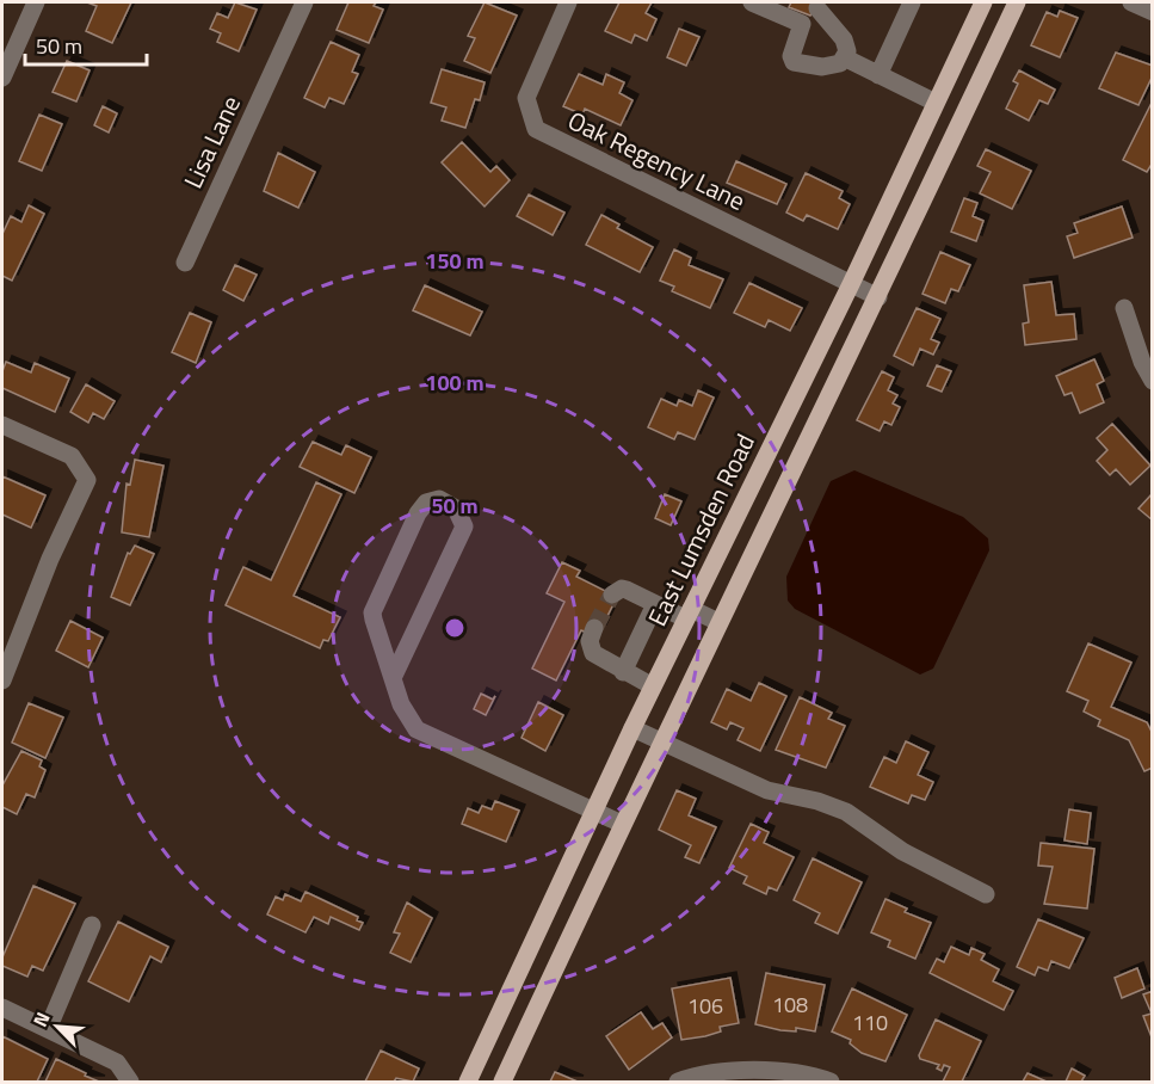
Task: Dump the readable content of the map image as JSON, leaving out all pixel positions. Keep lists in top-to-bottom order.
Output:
{
  "streets": {
    "main road": ["East Lumsden Road"],
    "street": ["Lisa Lane", "Oak Regency Lane"]
  },
  "crossings": [
    ["Oak Regency Lane", "East Lumsden Road"]
  ],
  "house_numbers": ["108", "106", "110"],
  "scale_bar": "50 m",
  "north": "top left",
  "rings": ["150 m", "100 m", "50 m"]
}
